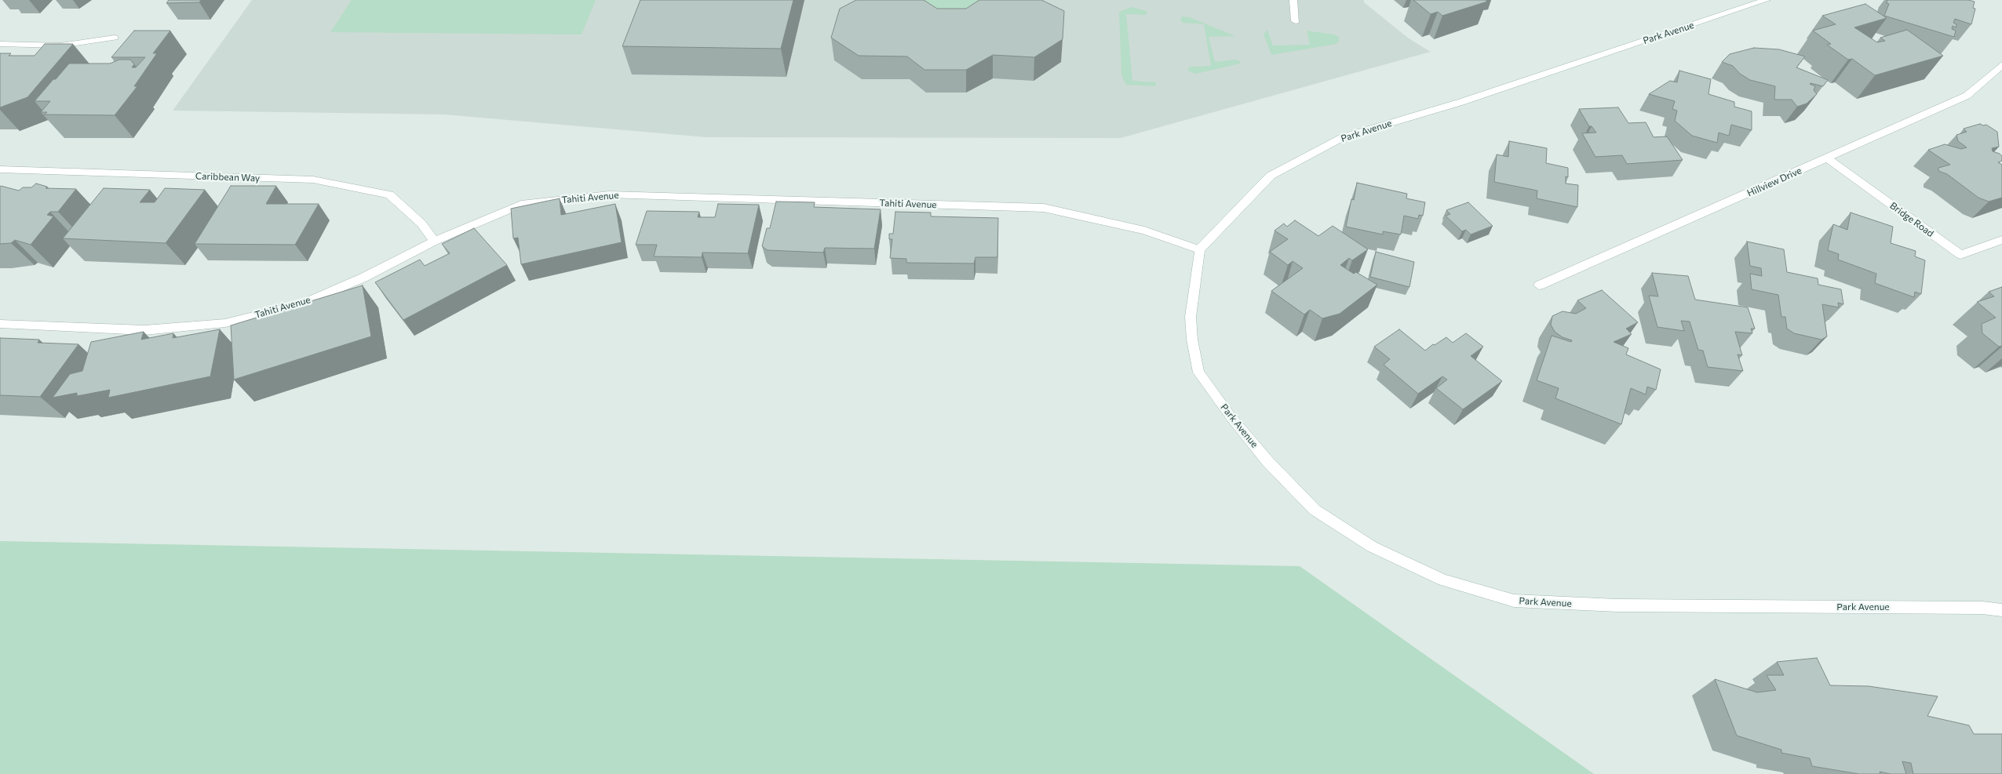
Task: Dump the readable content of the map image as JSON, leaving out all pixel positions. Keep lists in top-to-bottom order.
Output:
{
  "streets": {
    "street": [
      "Park Avenue",
      "Caribbean Way",
      "Hillview Drive",
      "Tahiti Avenue",
      "Bridge Road"
    ]
  },
  "crossings": [
    ["Park Avenue", "Tahiti Avenue"],
    ["Caribbean Way", "Tahiti Avenue"],
    ["Hillview Drive", "Bridge Road"]
  ]
}
